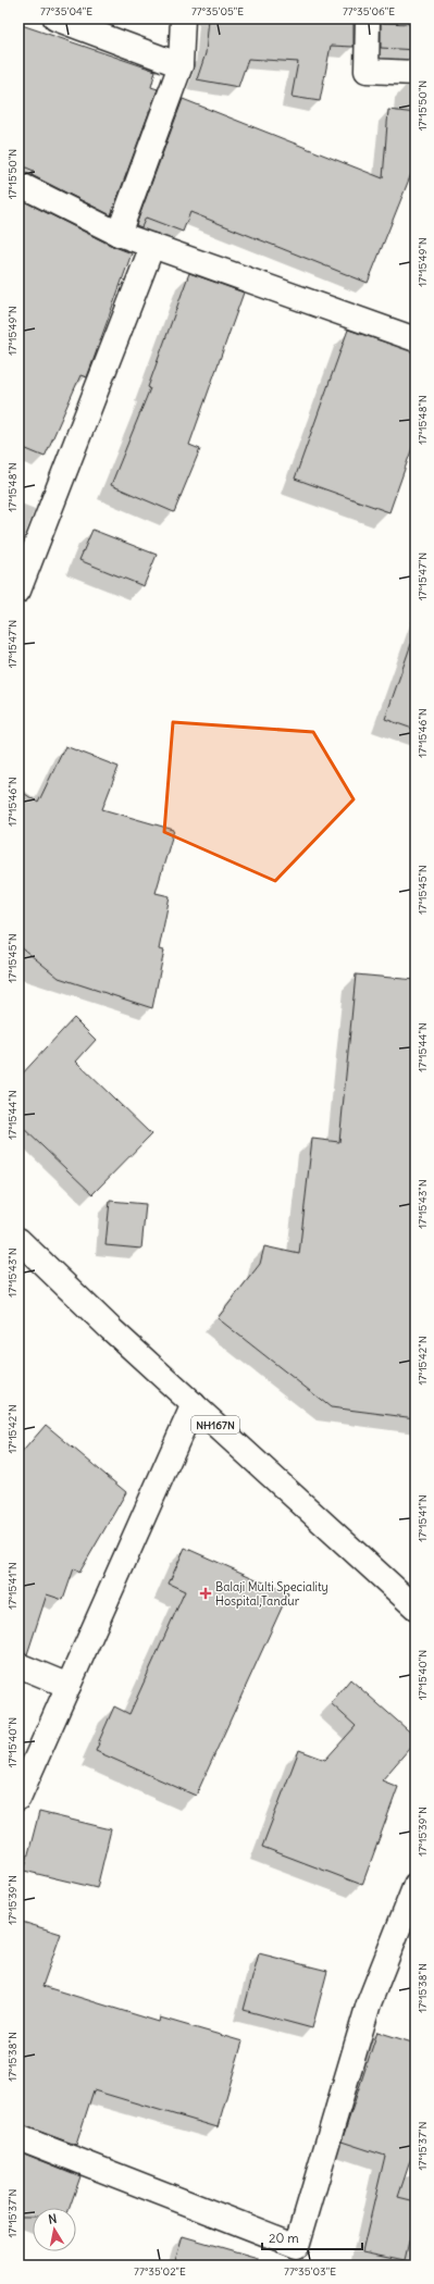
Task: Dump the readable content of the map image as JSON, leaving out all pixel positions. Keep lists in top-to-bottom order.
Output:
{
  "streets": {
    "main road": ["NH167N"]
  },
  "places": {
    "health": ["Balaji Multi Speciality Hospital,Tandur"]
  },
  "scale_bar": "20 m",
  "north": "top",
  "coordinates": [
    "77°35'04\"E",
    "77°35'05\"E",
    "77°35'06\"E",
    "17°15'50\"N",
    "17°15'49\"N",
    "17°15'48\"N",
    "17°15'47\"N",
    "17°15'46\"N",
    "17°15'45\"N",
    "17°15'44\"N",
    "17°15'43\"N",
    "17°15'42\"N",
    "17°15'41\"N",
    "17°15'40\"N",
    "17°15'39\"N",
    "17°15'38\"N",
    "17°15'37\"N",
    "77°35'02\"E",
    "77°35'03\"E"
  ]
}
